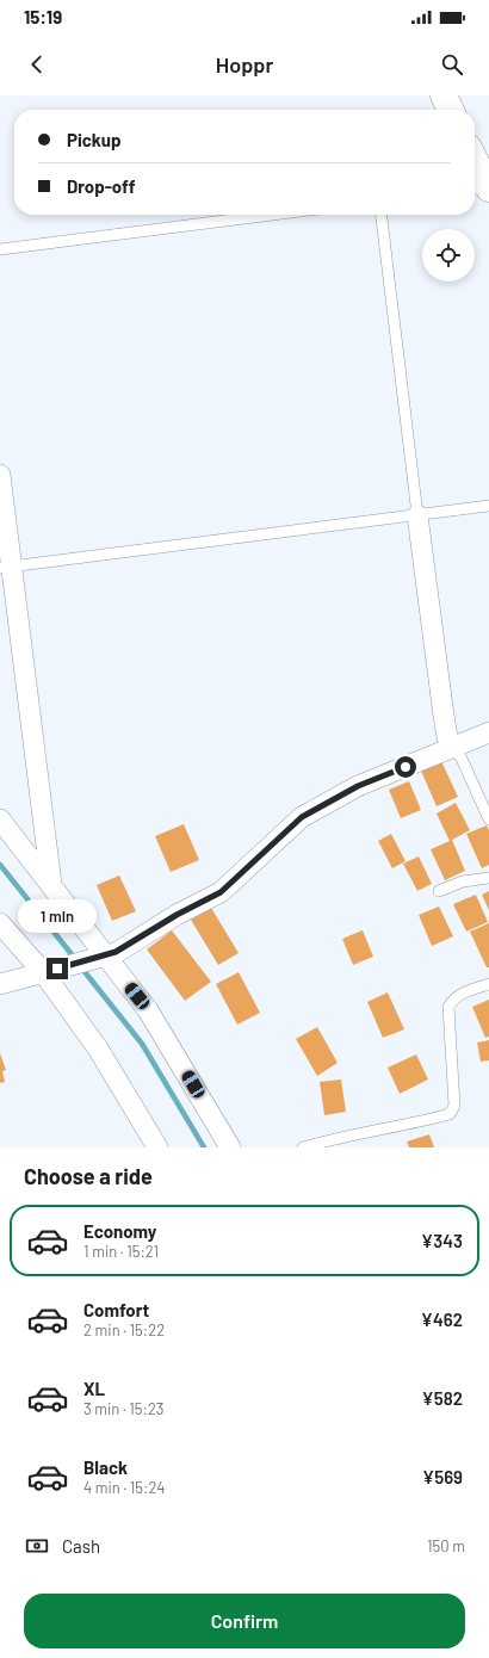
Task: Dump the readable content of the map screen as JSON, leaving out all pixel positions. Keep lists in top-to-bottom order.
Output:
{
  "page": {
    "status": "15:19",
    "header": "Hoppr",
    "banner": ["Pickup", "Drop-off"],
    "bubble": "1 min",
    "heading": "Choose a ride",
    "list": [
      {
        "name": "Economy",
        "note": "1 min · 15:21",
        "value": "¥343"
      },
      {
        "name": "Comfort",
        "note": "2 min · 15:22",
        "value": "¥462"
      },
      {
        "name": "XL",
        "note": "3 min · 15:23",
        "value": "¥582"
      },
      {
        "name": "Black",
        "note": "4 min · 15:24",
        "value": "¥569"
      }
    ],
    "pay": ["Cash", "150 m"],
    "buttons": "Confirm"
  }
}
